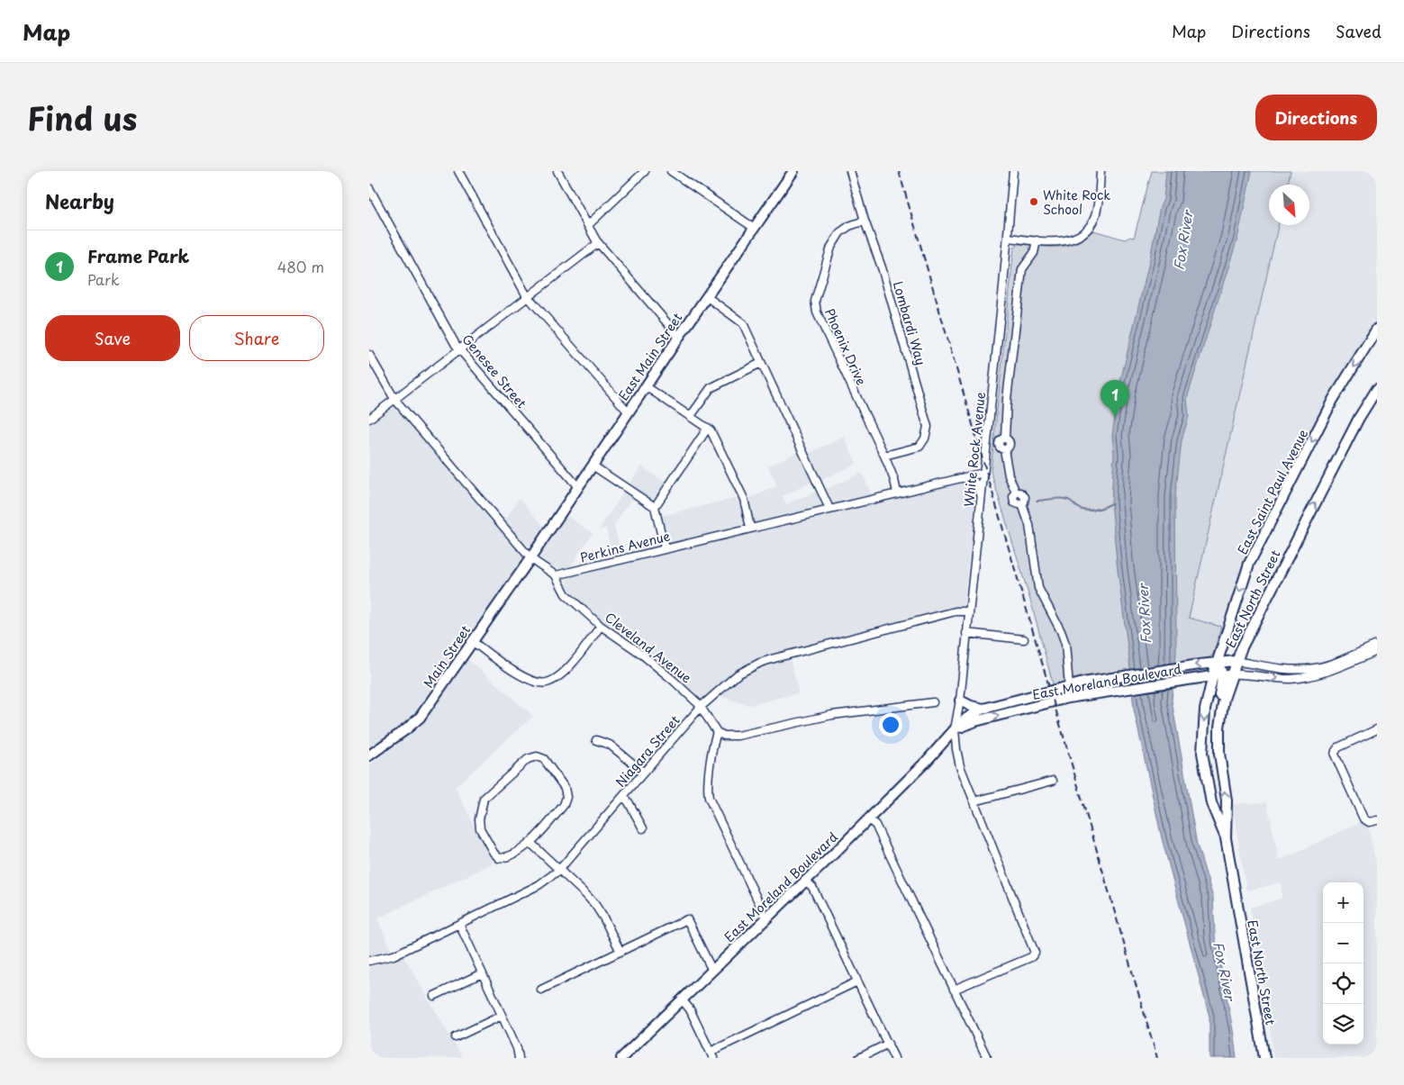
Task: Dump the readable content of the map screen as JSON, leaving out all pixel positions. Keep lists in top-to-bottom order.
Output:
{
  "streets": {
    "main road": [
      "East Main Street",
      "East Saint Paul Avenue",
      "East North Street",
      "Main Street",
      "East Moreland Boulevard"
    ],
    "street": [
      "Lombardi Way",
      "Phoenix Drive",
      "Genesee Street",
      "White Rock Avenue",
      "Perkins Avenue",
      "Cleveland Avenue",
      "Niagara Street"
    ]
  },
  "crossings": [
    ["Lombardi Way", "Phoenix Drive"],
    ["Phoenix Drive", "Perkins Avenue"],
    ["East Main Street", "Genesee Street"],
    ["East Main Street", "Main Street"],
    ["White Rock Avenue", "Perkins Avenue"],
    ["White Rock Avenue", "East Moreland Boulevard"],
    ["White Rock Avenue", "Niagara Street"],
    ["East Saint Paul Avenue", "East North Street"],
    ["East Saint Paul Avenue", "East Moreland Boulevard"],
    ["Perkins Avenue", "Cleveland Avenue"],
    ["East North Street", "East Moreland Boulevard"],
    ["Cleveland Avenue", "Niagara Street"]
  ],
  "one_way": ["East Saint Paul Avenue"],
  "water": ["Fox River"],
  "places": ["White Rock School"],
  "north": "bottom right",
  "page": {
    "header": "Map",
    "nav": ["Map", "Directions", "Saved"],
    "title": "Find us",
    "buttons": [
      "Directions",
      ["Save", "Share"]
    ],
    "heading": "Nearby",
    "list": [
      {
        "mark": "1",
        "name": "Frame Park",
        "note": "Park",
        "value": "480 m"
      }
    ],
    "pins": "1",
    "map_buttons": ["+", "−"]
  }
}
